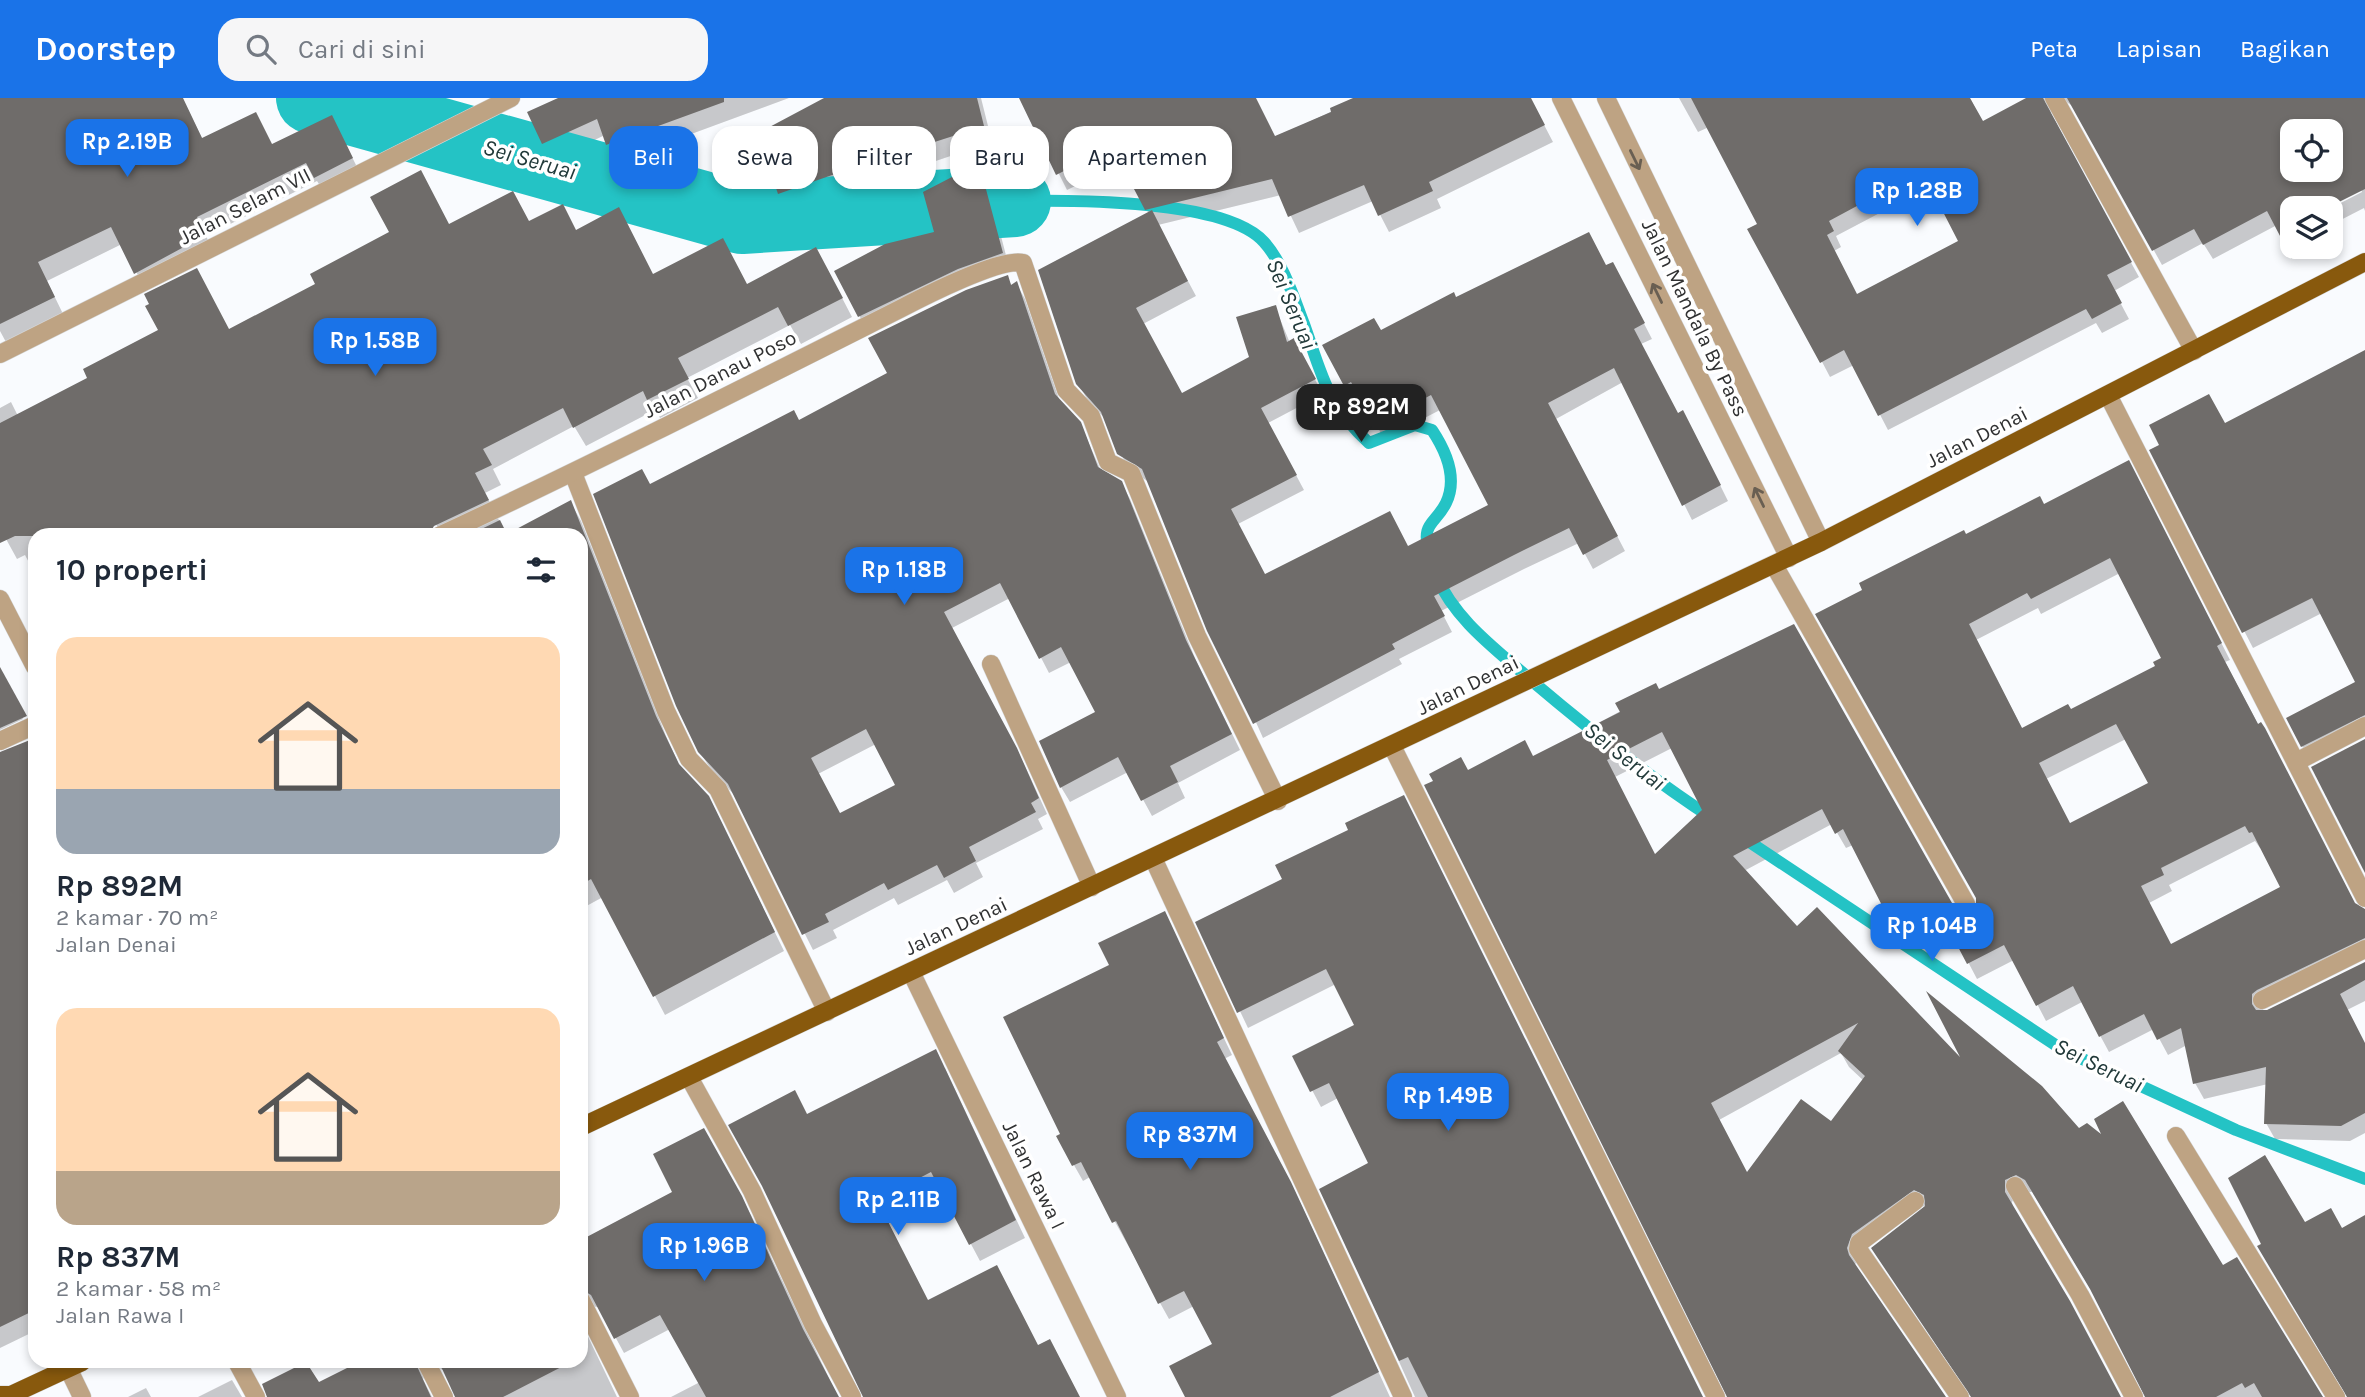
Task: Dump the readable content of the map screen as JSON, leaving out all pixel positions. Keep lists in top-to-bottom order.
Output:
{
  "streets": {
    "main road": ["Jalan Denai"],
    "street": [
      "Jalan Selam VII",
      "Jalan Mandala By Pass",
      "Jalan Danau Poso",
      "Jalan Rawa I"
    ]
  },
  "crossings": [
    ["Jalan Mandala By Pass", "Jalan Denai"],
    ["Jalan Danau Poso", "Jalan Denai"],
    ["Jalan Denai", "Jalan Rawa I"]
  ],
  "water": ["Sei Seruai"],
  "page": {
    "header": "Doorstep",
    "search": "Cari di sini",
    "nav": ["Peta", "Lapisan", "Bagikan"],
    "price": [
      "Rp 2.19B",
      "Rp 1.28B",
      "Rp 1.58B",
      "Rp 892M",
      "Rp 1.18B",
      "Rp 1.04B",
      "Rp 1.49B",
      "Rp 837M",
      "Rp 2.11B",
      "Rp 1.96B"
    ],
    "chip": [
      "Beli",
      "Sewa",
      "Filter",
      "Baru",
      "Apartemen"
    ],
    "heading": "10 properti",
    "list": [
      {
        "name": "Rp 892M",
        "note": "2 kamar · 70 m² · Jalan Denai"
      },
      {
        "name": "Rp 837M",
        "note": "2 kamar · 58 m² · Jalan Rawa I"
      }
    ]
  }
}
